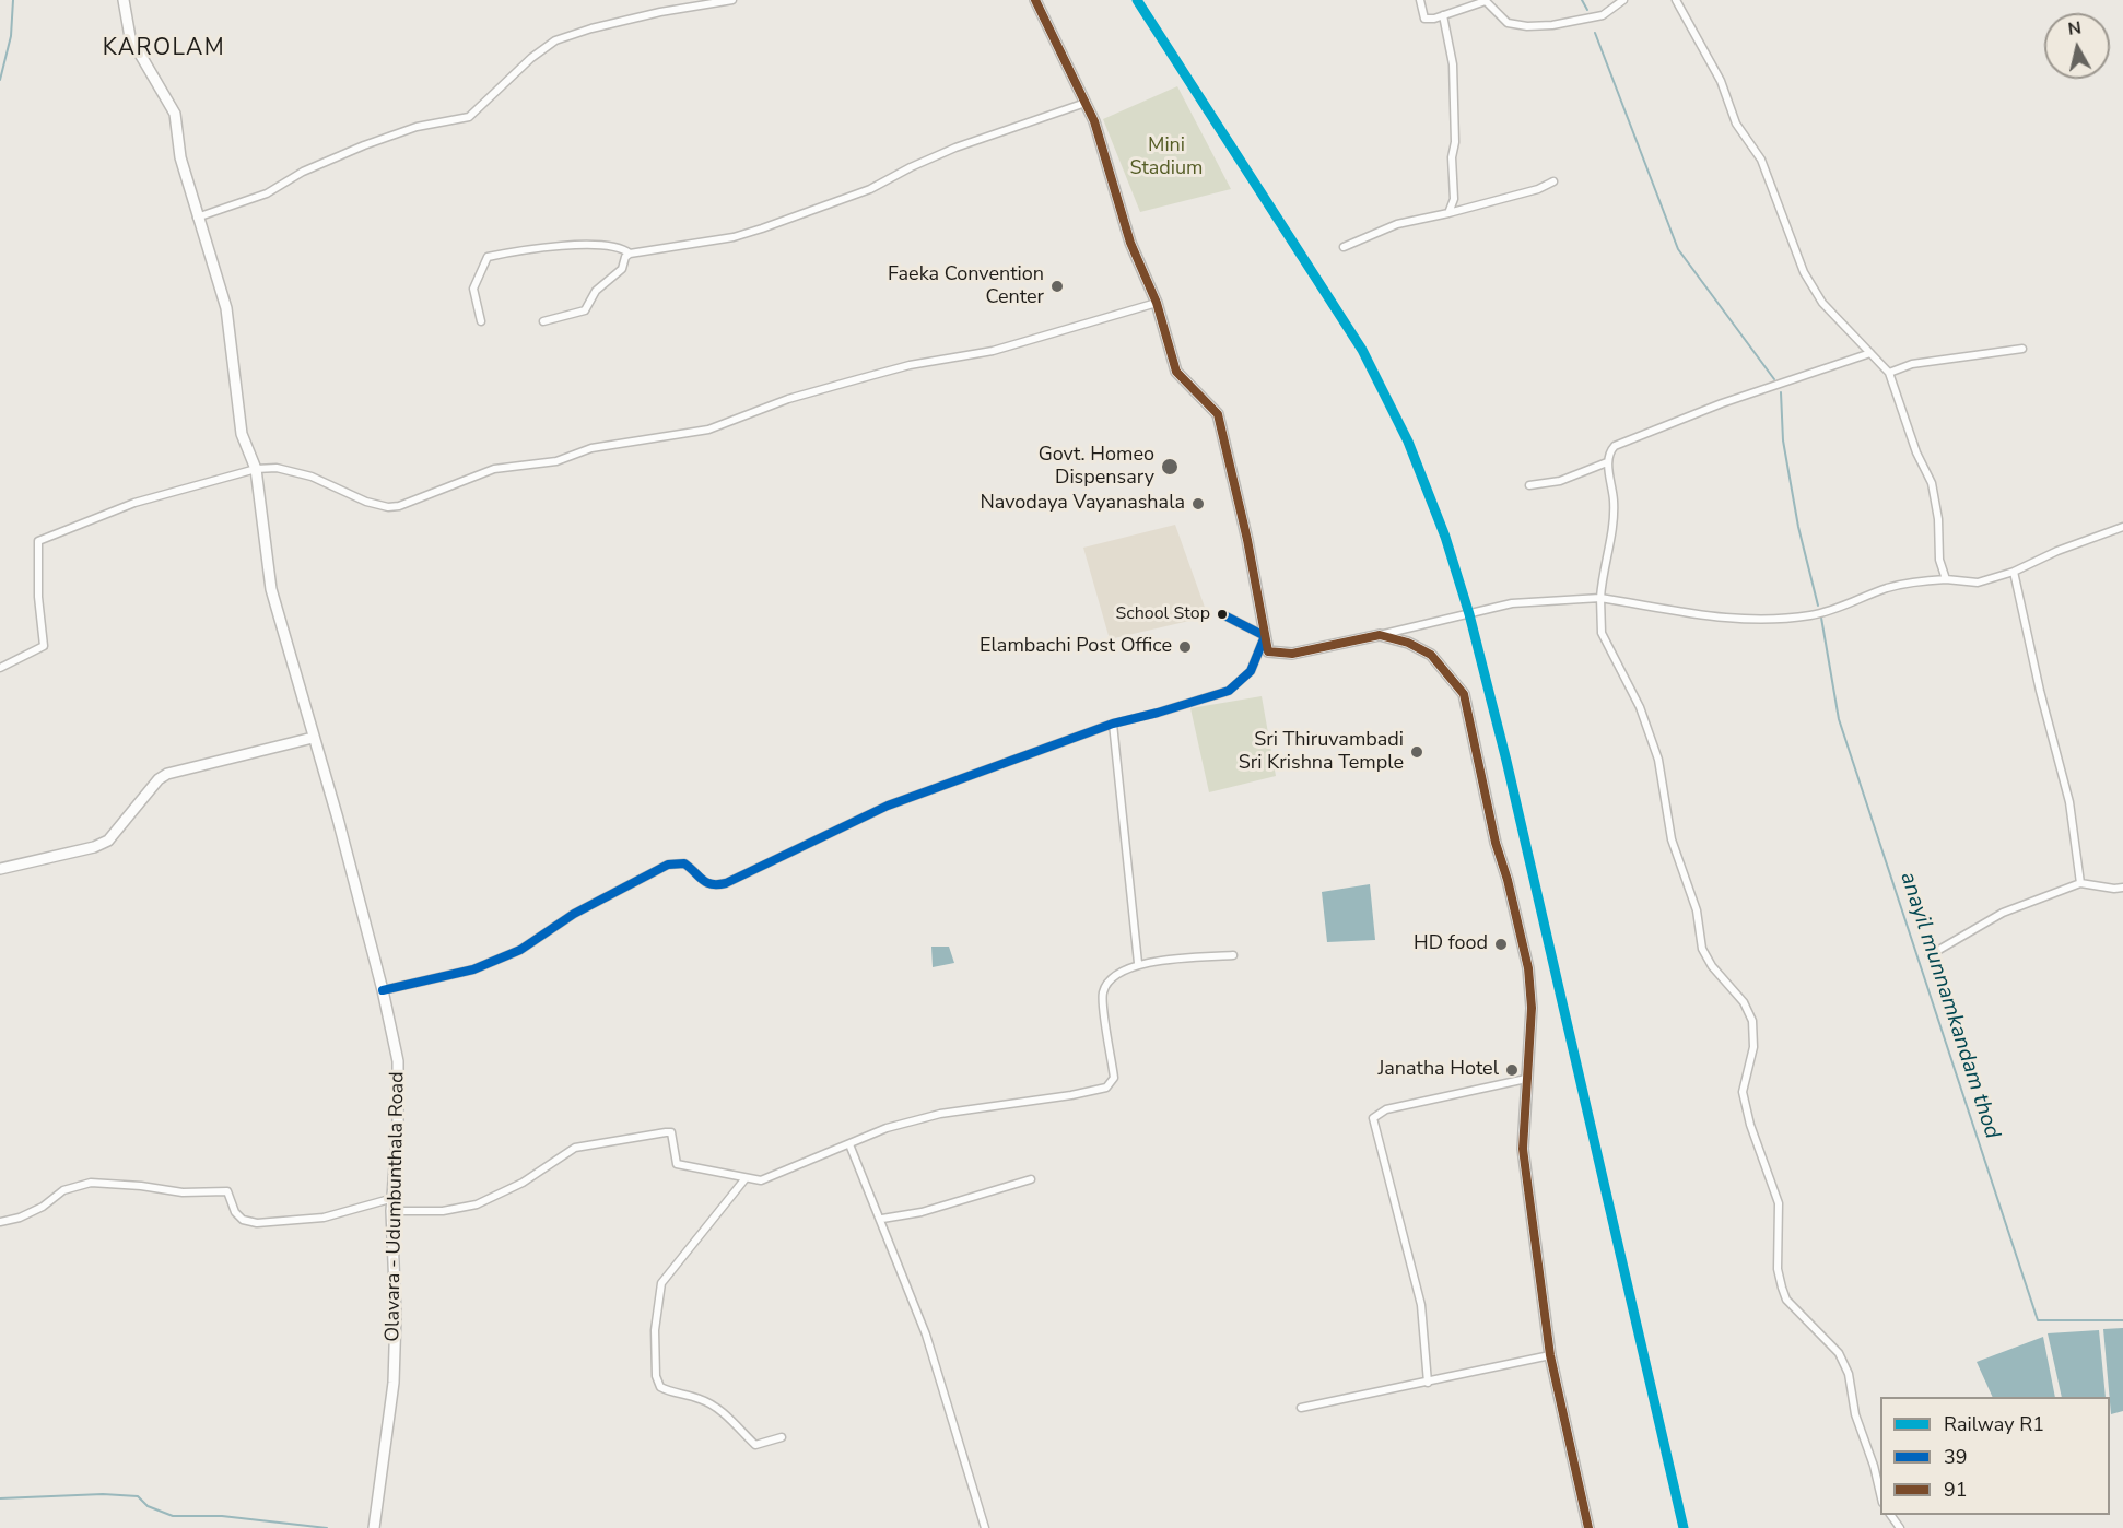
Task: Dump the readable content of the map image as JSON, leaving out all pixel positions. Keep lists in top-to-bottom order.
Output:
{
  "streets": {
    "main road": ["Olavara - Udumbunthala Road"]
  },
  "districts": ["KAROLAM"],
  "water": ["anayil munnamkandam thod"],
  "parks": ["Mini Stadium"],
  "places": [
    "Faeka Convention Center",
    "Govt. Homeo Dispensary",
    "Navodaya Vayanashala",
    "School Stop",
    "Elambachi Post Office",
    "Sri Thiruvambadi Sri Krishna Temple",
    "HD food",
    "Janatha Hotel"
  ],
  "lines": ["rail line R1", "transit line 91", "transit line 39"],
  "legend": ["Railway R1", "39", "91"],
  "north": "top"
}
